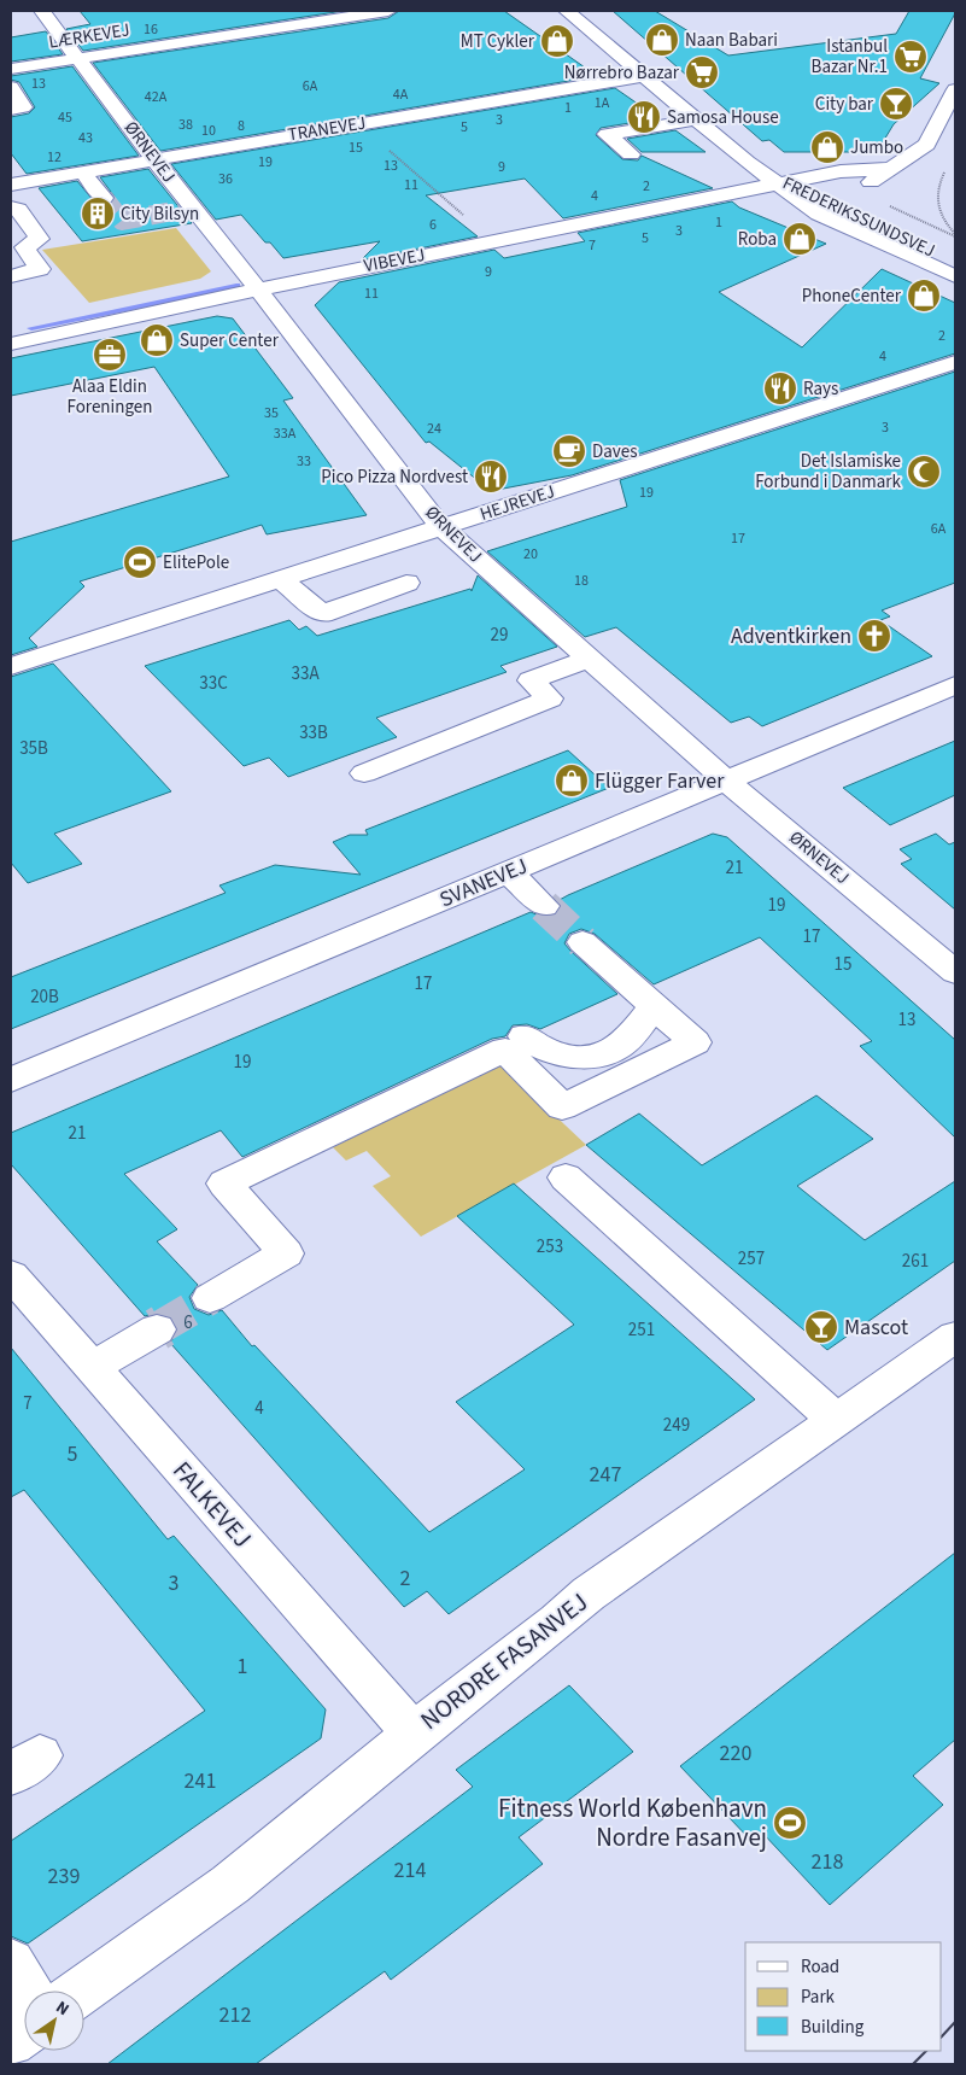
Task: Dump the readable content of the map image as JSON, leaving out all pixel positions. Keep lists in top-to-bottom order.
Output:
{
  "streets": {
    "street": [
      "LÆRKEVEJ",
      "TRANEVEJ",
      "ØRNEVEJ",
      "FREDERIKSSUNDSVEJ",
      "VIBEVEJ",
      "HEJREVEJ",
      "SVANEVEJ",
      "FALKEVEJ",
      "NORDRE FASANVEJ"
    ]
  },
  "crossings": [
    ["LÆRKEVEJ", "ØRNEVEJ"],
    ["TRANEVEJ", "ØRNEVEJ"],
    ["TRANEVEJ", "FREDERIKSSUNDSVEJ"],
    ["ØRNEVEJ", "VIBEVEJ"],
    ["ØRNEVEJ", "HEJREVEJ"],
    ["ØRNEVEJ", "SVANEVEJ"],
    ["FREDERIKSSUNDSVEJ", "VIBEVEJ"],
    ["FALKEVEJ", "NORDRE FASANVEJ"]
  ],
  "places": {
    "shop": [
      "Naan Babari",
      "MT Cykler",
      "Jumbo",
      "Roba",
      "PhoneCenter",
      "Super Center",
      "Flügger Farver"
    ],
    "supermarket": ["Istanbul Bazar Nr.1", "Nørrebro Bazar"],
    "bar": ["City bar", "Mascot"],
    "restaurant": ["Samosa House", "Rays", "Pico Pizza Nordvest"],
    "building": ["City Bilsyn"],
    "office": ["Alaa Eldin Foreningen"],
    "cafe": ["Daves"],
    "mosque": ["Det Islamiske Forbund i Danmark"],
    "sports": ["ElitePole", "Fitness World København Nordre Fasanvej"],
    "church": ["Adventkirken"]
  },
  "house_numbers": [
    "16",
    "13",
    "6A",
    "4A",
    "42A",
    "1A",
    "1",
    "45",
    "3",
    "38",
    "8",
    "5",
    "10",
    "43",
    "15",
    "12",
    "19",
    "13",
    "9",
    "36",
    "11",
    "2",
    "4",
    "1",
    "6",
    "3",
    "5",
    "7",
    "9",
    "11",
    "2",
    "4",
    "35",
    "3",
    "24",
    "33A",
    "33",
    "19",
    "6A",
    "17",
    "20",
    "18",
    "29",
    "33A",
    "33C",
    "33B",
    "35B",
    "21",
    "19",
    "17",
    "15",
    "17",
    "20B",
    "13",
    "19",
    "21",
    "253",
    "257",
    "261",
    "6",
    "251",
    "7",
    "4",
    "249",
    "5",
    "247",
    "2",
    "3",
    "1",
    "220",
    "241",
    "218",
    "214",
    "239",
    "212"
  ],
  "legend": ["Road", "Park", "Building"],
  "north": "top right"
}
